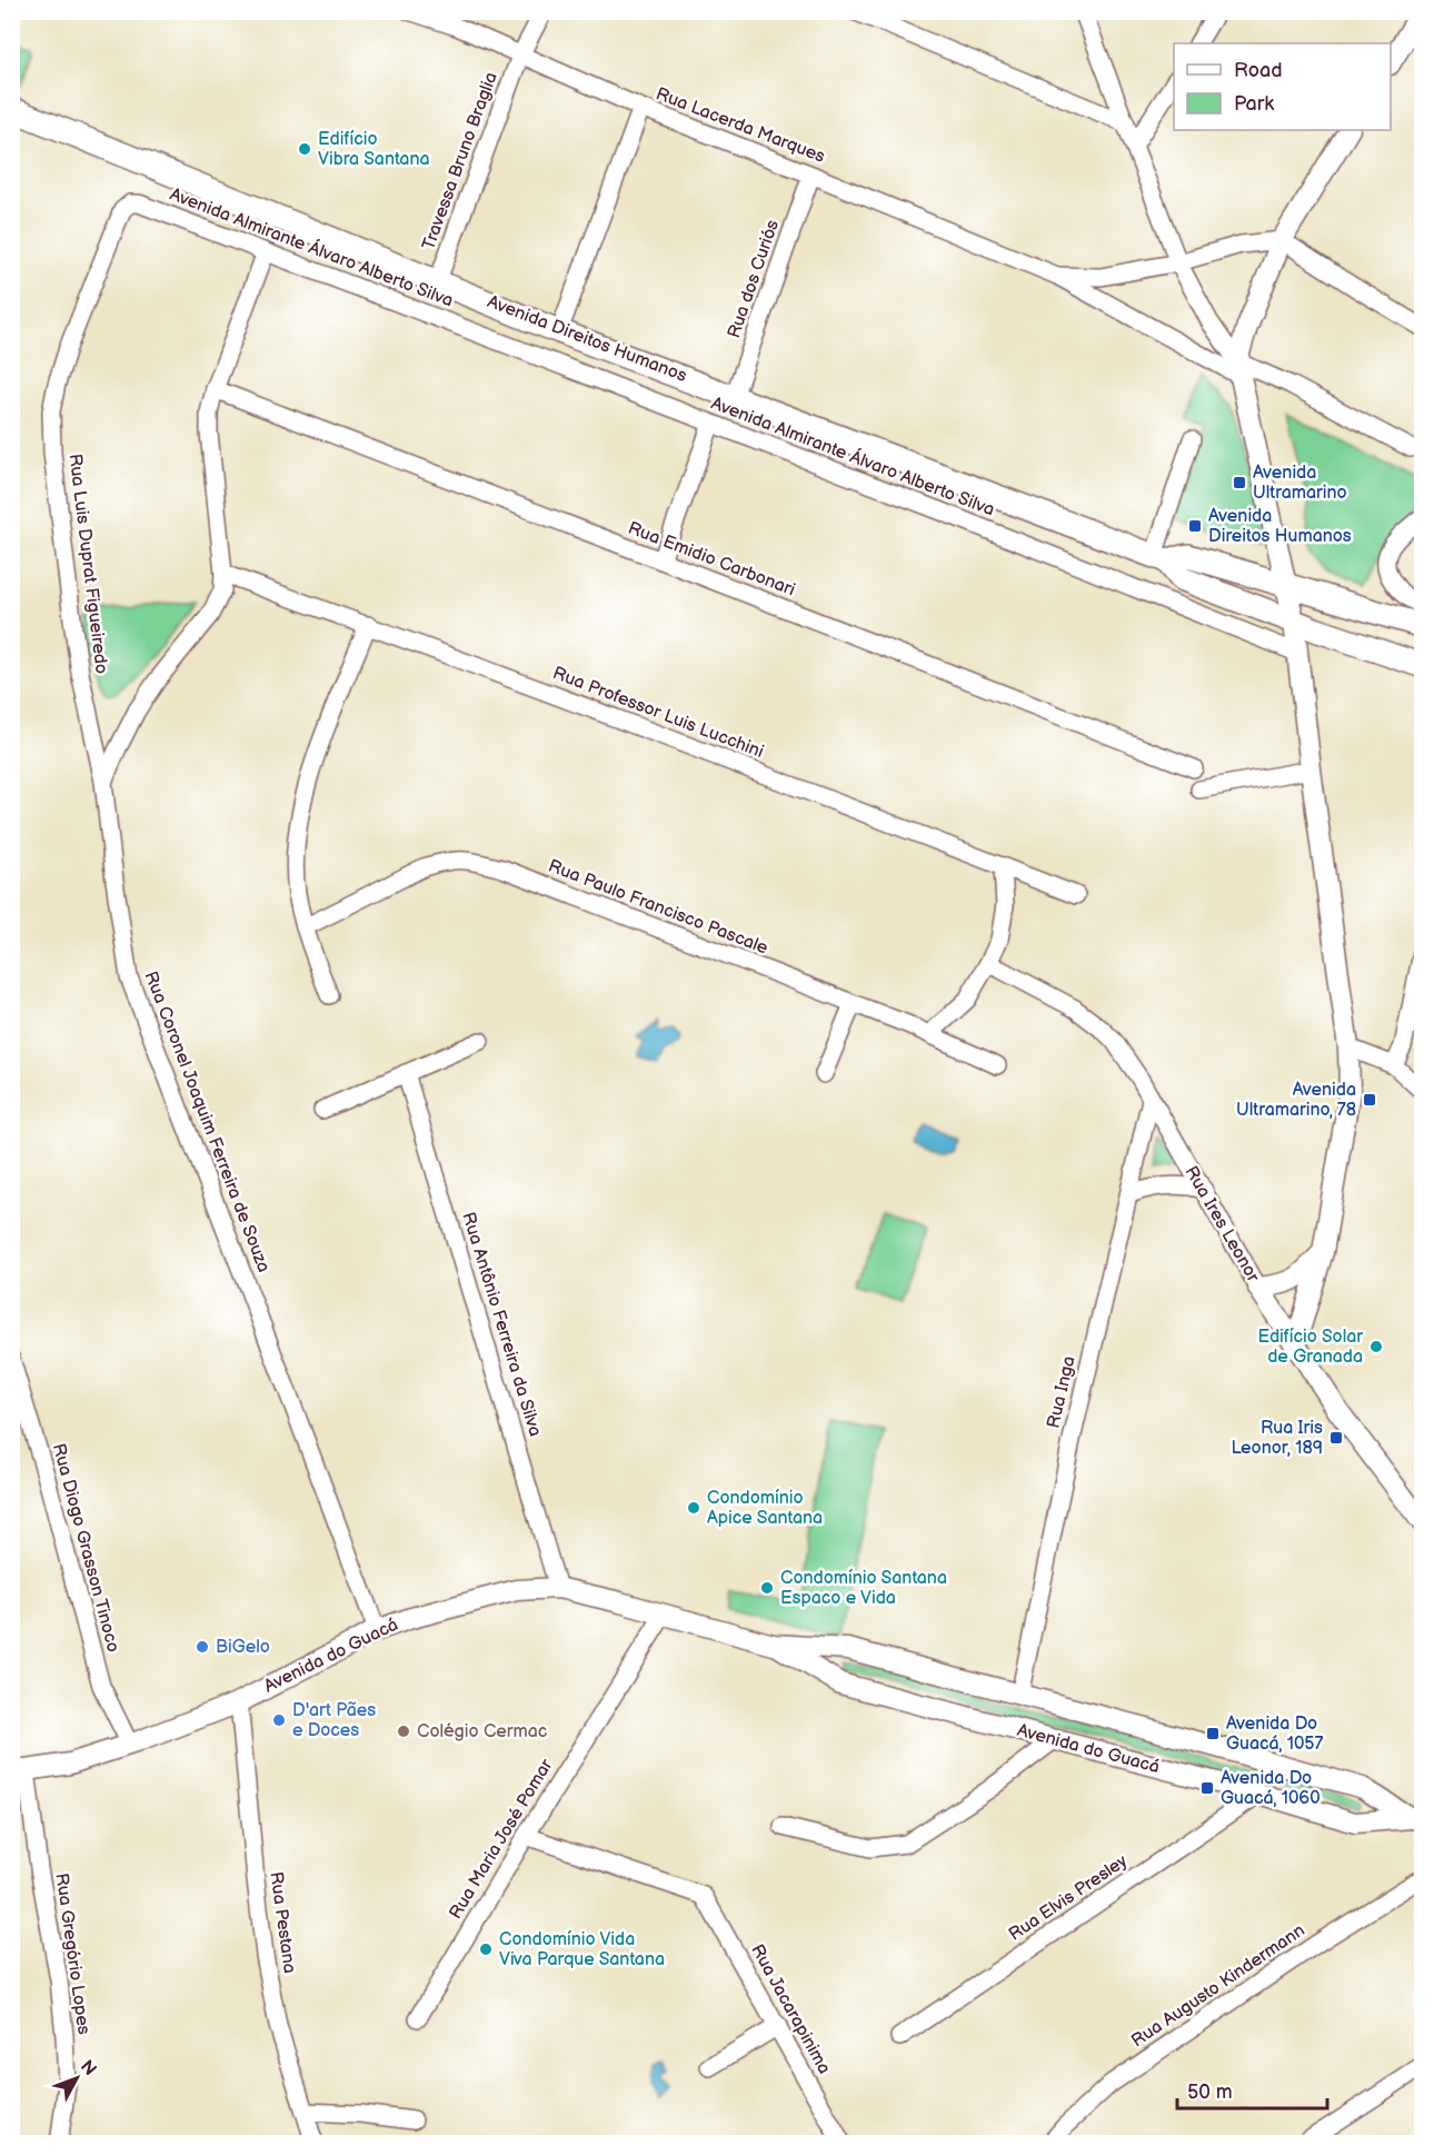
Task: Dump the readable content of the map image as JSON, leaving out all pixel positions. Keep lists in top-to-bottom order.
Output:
{
  "streets": {
    "main road": ["Avenida Direitos Humanos"],
    "street": [
      "Rua Lacerda Marques",
      "Travessa Bruno Braglia",
      "Avenida Almirante Álvaro Alberto Silva",
      "Rua dos Curiós",
      "Rua Emidio Carbonari",
      "Rua Luis Duprat Figueiredo",
      "Rua Professor Luis Lucchini",
      "Rua Paulo Francisco Pascale",
      "Rua Coronel Joaquim Ferreira de Souza",
      "Rua Ires Leonor",
      "Rua Antônio Ferreira da Silva",
      "Rua Inga",
      "Rua Diogo Grasson Tinoco",
      "Avenida do Guacá",
      "Rua Maria José Pomar",
      "Rua Elvis Presley",
      "Rua Pestana",
      "Rua Gregório Lopes",
      "Rua Augusto Kindermann",
      "Rua Jacarapinima"
    ]
  },
  "crossings": [
    ["Rua Lacerda Marques", "Travessa Bruno Braglia"],
    ["Rua Lacerda Marques", "Rua dos Curiós"],
    ["Travessa Bruno Braglia", "Avenida Direitos Humanos"],
    ["Avenida Almirante Álvaro Alberto Silva", "Rua Luis Duprat Figueiredo"],
    ["Avenida Almirante Álvaro Alberto Silva", "Rua Coronel Joaquim Ferreira de Souza"],
    ["Rua dos Curiós", "Avenida Direitos Humanos"],
    ["Rua Emidio Carbonari", "Rua Coronel Joaquim Ferreira de Souza"],
    ["Rua Luis Duprat Figueiredo", "Rua Coronel Joaquim Ferreira de Souza"],
    ["Rua Professor Luis Lucchini", "Rua Coronel Joaquim Ferreira de Souza"],
    ["Rua Coronel Joaquim Ferreira de Souza", "Avenida do Guacá"],
    ["Rua Ires Leonor", "Rua Inga"],
    ["Rua Antônio Ferreira da Silva", "Avenida do Guacá"],
    ["Rua Inga", "Avenida do Guacá"],
    ["Rua Diogo Grasson Tinoco", "Avenida do Guacá"],
    ["Avenida do Guacá", "Rua Maria José Pomar"],
    ["Avenida do Guacá", "Rua Elvis Presley"],
    ["Avenida do Guacá", "Rua Pestana"],
    ["Avenida do Guacá", "Rua Gregório Lopes"],
    ["Rua Maria José Pomar", "Rua Jacarapinima"]
  ],
  "places": {
    "other": [
      "Edifício Vibra Santana",
      "Edifício Solar de Granada",
      "Condomínio Apice Santana",
      "Condomínio Santana Espaco e Vida",
      "BiGelo",
      "D'art Pães e Doces",
      "Colégio Cermac",
      "Condomínio Vida Viva Parque Santana"
    ],
    "transit": [
      "Avenida Ultramarino",
      "Avenida Direitos Humanos",
      "Avenida Ultramarino, 78",
      "Rua Iris Leonor, 189",
      "Avenida Do Guacá, 1057",
      "Avenida Do Guacá, 1060"
    ]
  },
  "legend": ["Road", "Park"],
  "scale_bar": "50 m",
  "north": "top right"
}
